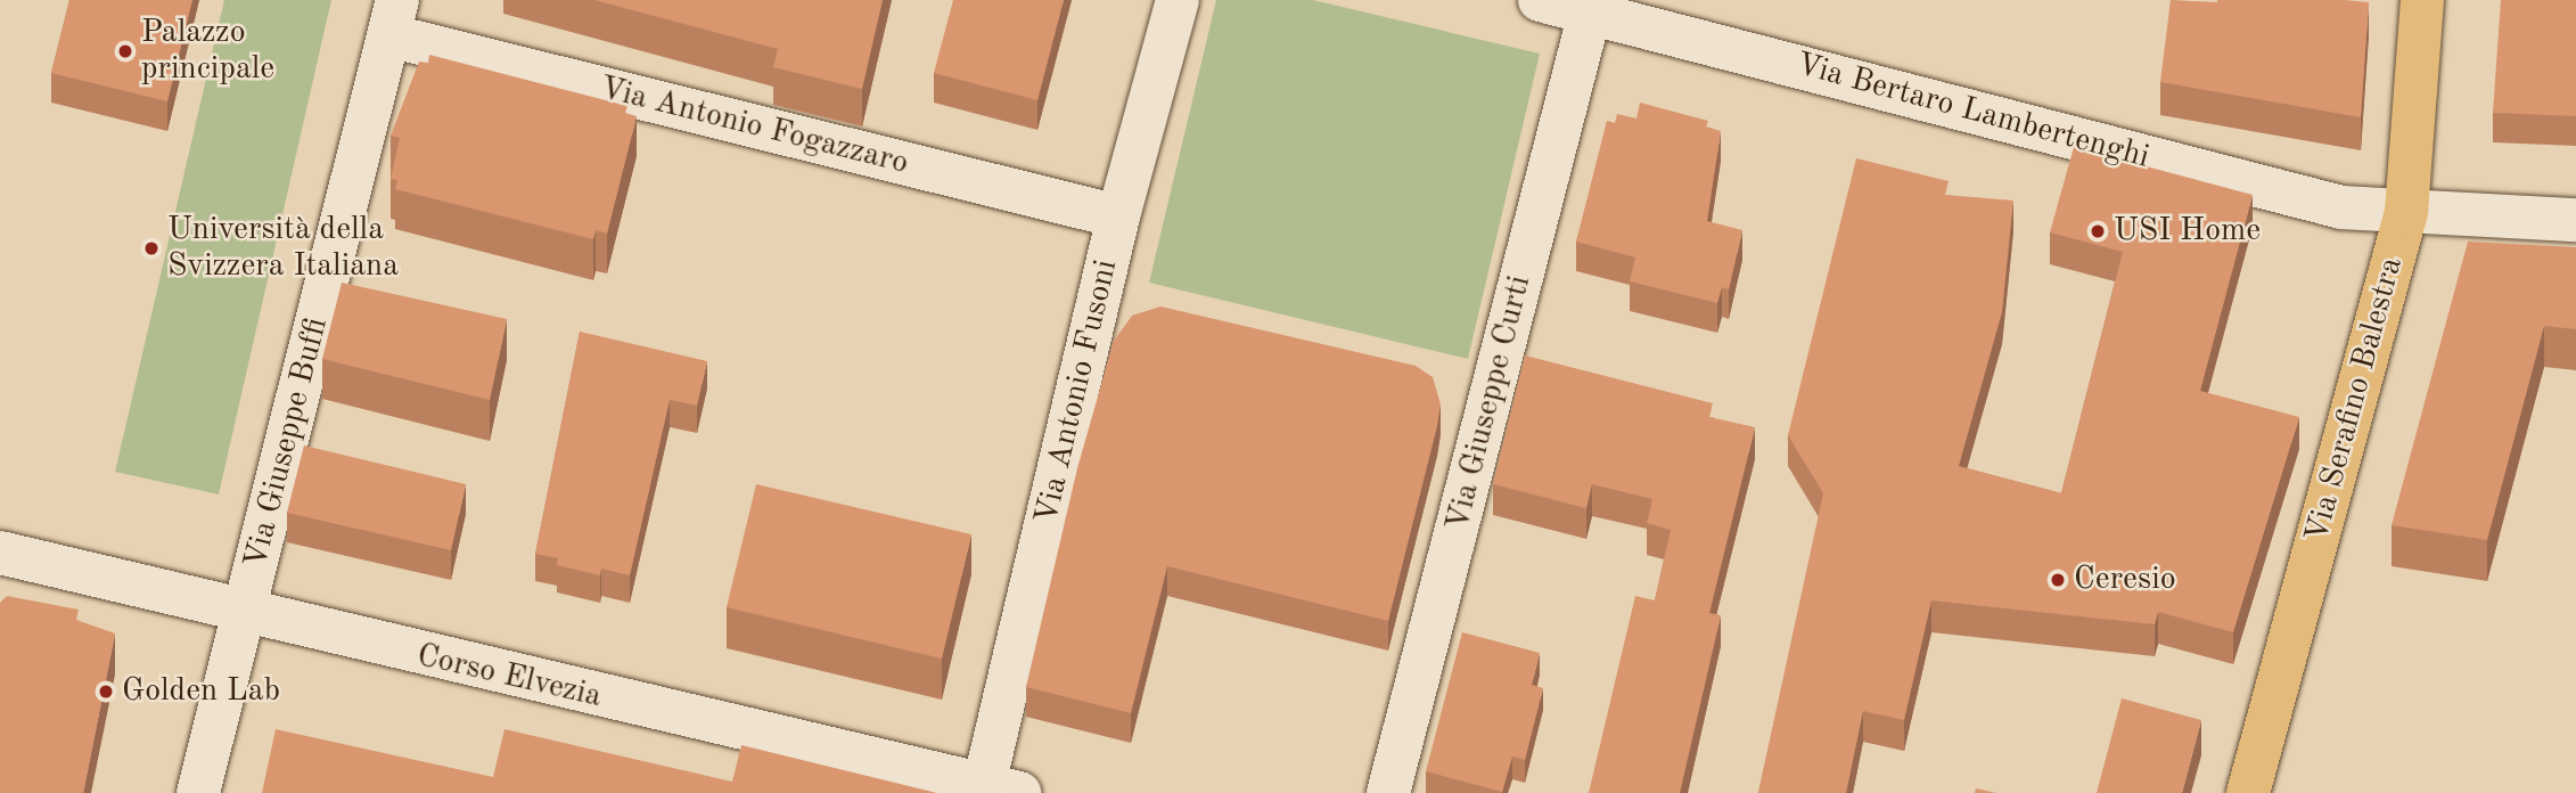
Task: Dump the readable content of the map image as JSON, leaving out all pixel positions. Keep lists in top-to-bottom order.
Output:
{
  "streets": {
    "main road": ["Via Serafino Balestra"],
    "street": [
      "Via Bertaro Lambertenghi",
      "Via Antonio Fogazzaro",
      "Via Antonio Fusoni",
      "Via Giuseppe Curti",
      "Via Giuseppe Buffi",
      "Corso Elvezia"
    ]
  },
  "crossings": [
    ["Via Bertaro Lambertenghi", "Via Serafino Balestra"],
    ["Via Bertaro Lambertenghi", "Via Giuseppe Curti"],
    ["Via Antonio Fogazzaro", "Via Antonio Fusoni"],
    ["Via Antonio Fogazzaro", "Via Giuseppe Buffi"],
    ["Via Antonio Fusoni", "Corso Elvezia"],
    ["Via Giuseppe Buffi", "Corso Elvezia"]
  ],
  "places": [
    "Palazzo principale",
    "USI Home",
    "Università della Svizzera Italiana",
    "Ceresio",
    "Golden Lab"
  ]
}
